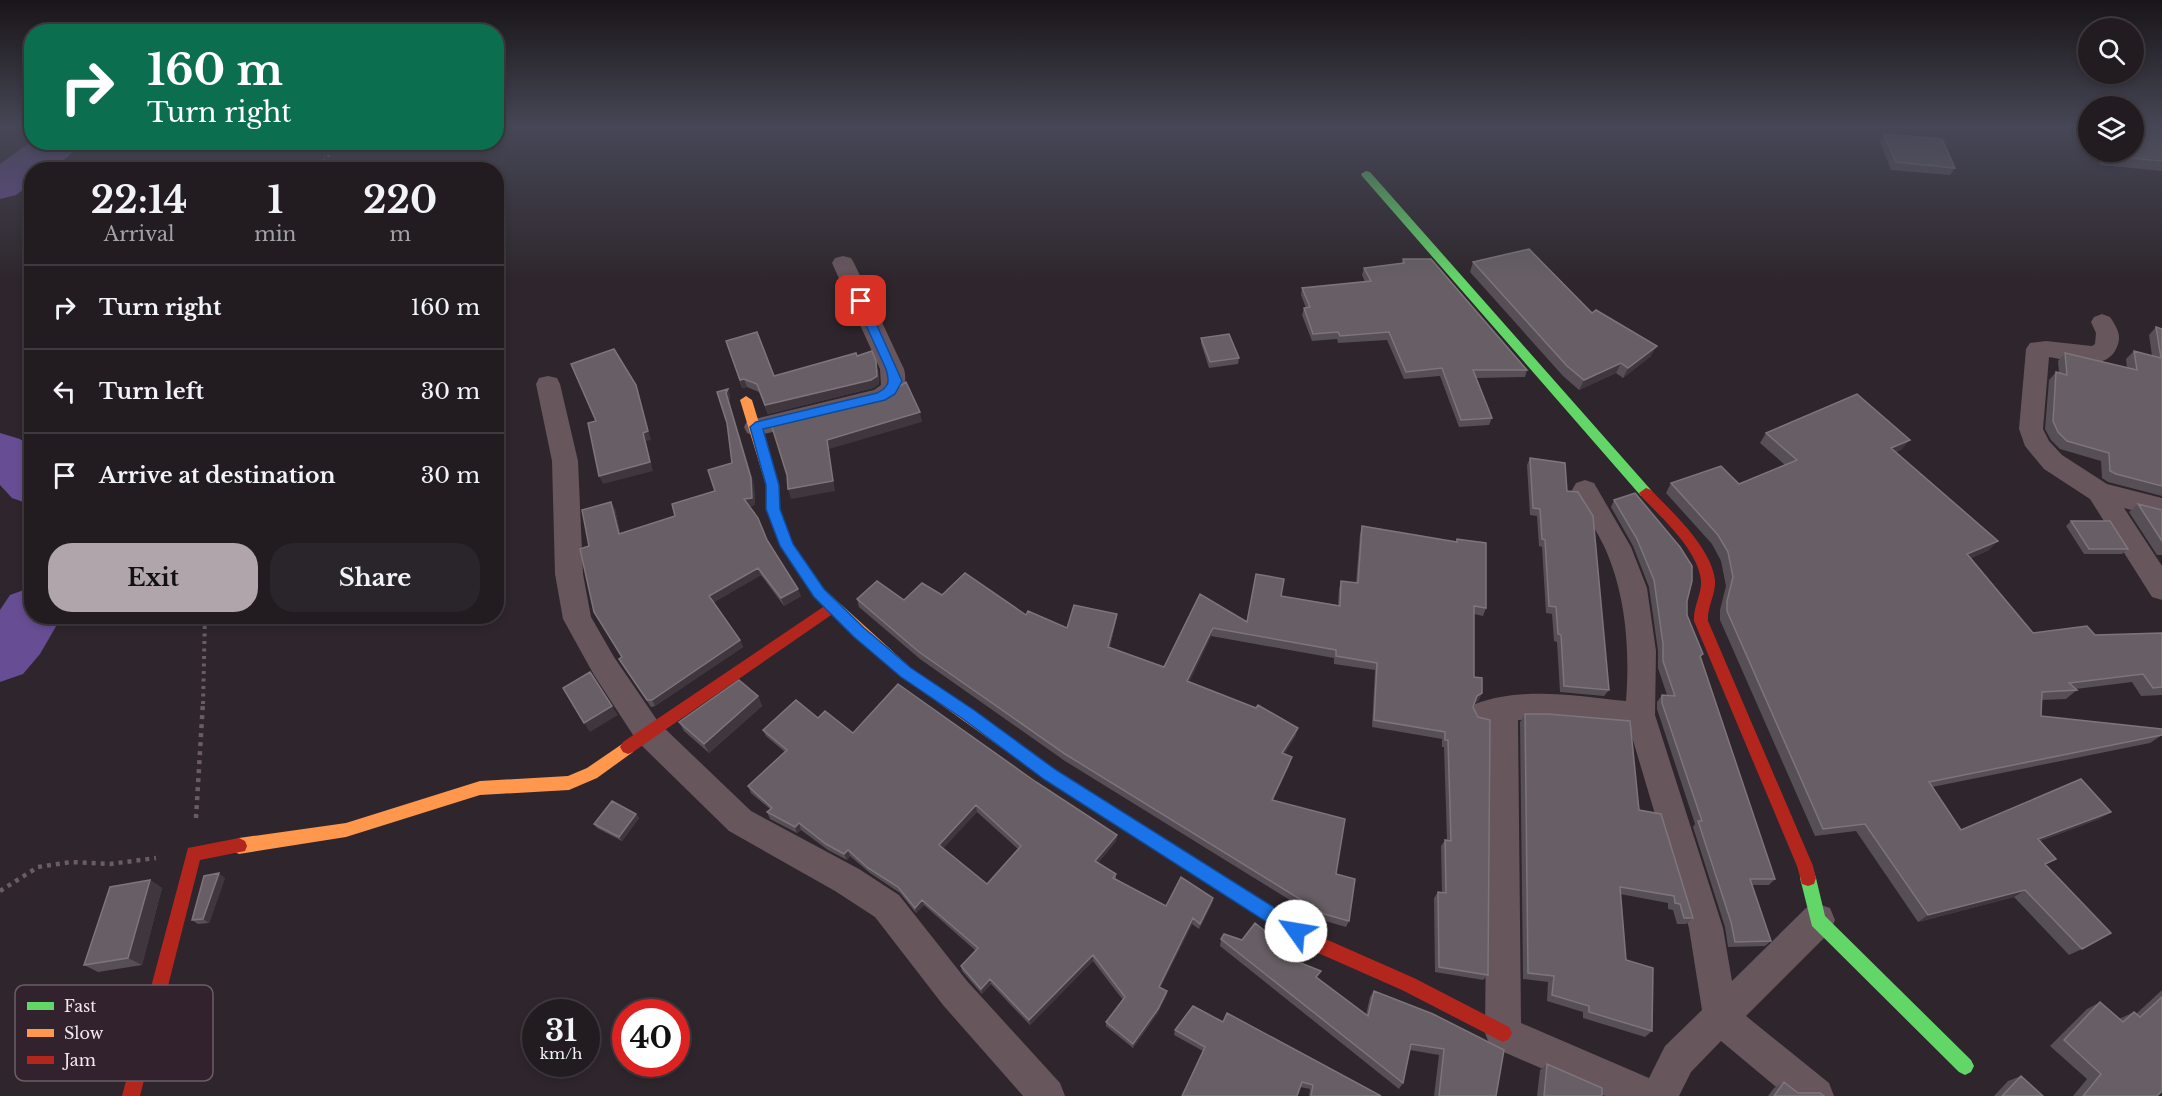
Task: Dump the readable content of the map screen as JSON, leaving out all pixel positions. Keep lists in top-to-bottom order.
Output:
{
  "legend": ["Fast", "Slow", "Jam"],
  "page": {
    "turn": ["160 m", "Turn right"],
    "eta": [
      "22:14",
      "Arrival",
      "1",
      "min",
      "220",
      "m"
    ],
    "list": [
      {
        "name": "Turn right",
        "value": "160 m"
      },
      {
        "name": "Turn left",
        "value": "30 m"
      },
      {
        "name": "Arrive at destination",
        "value": "30 m"
      }
    ],
    "buttons": ["Exit", "Share"],
    "speed": "31 km/h",
    "limit": "40"
  }
}
